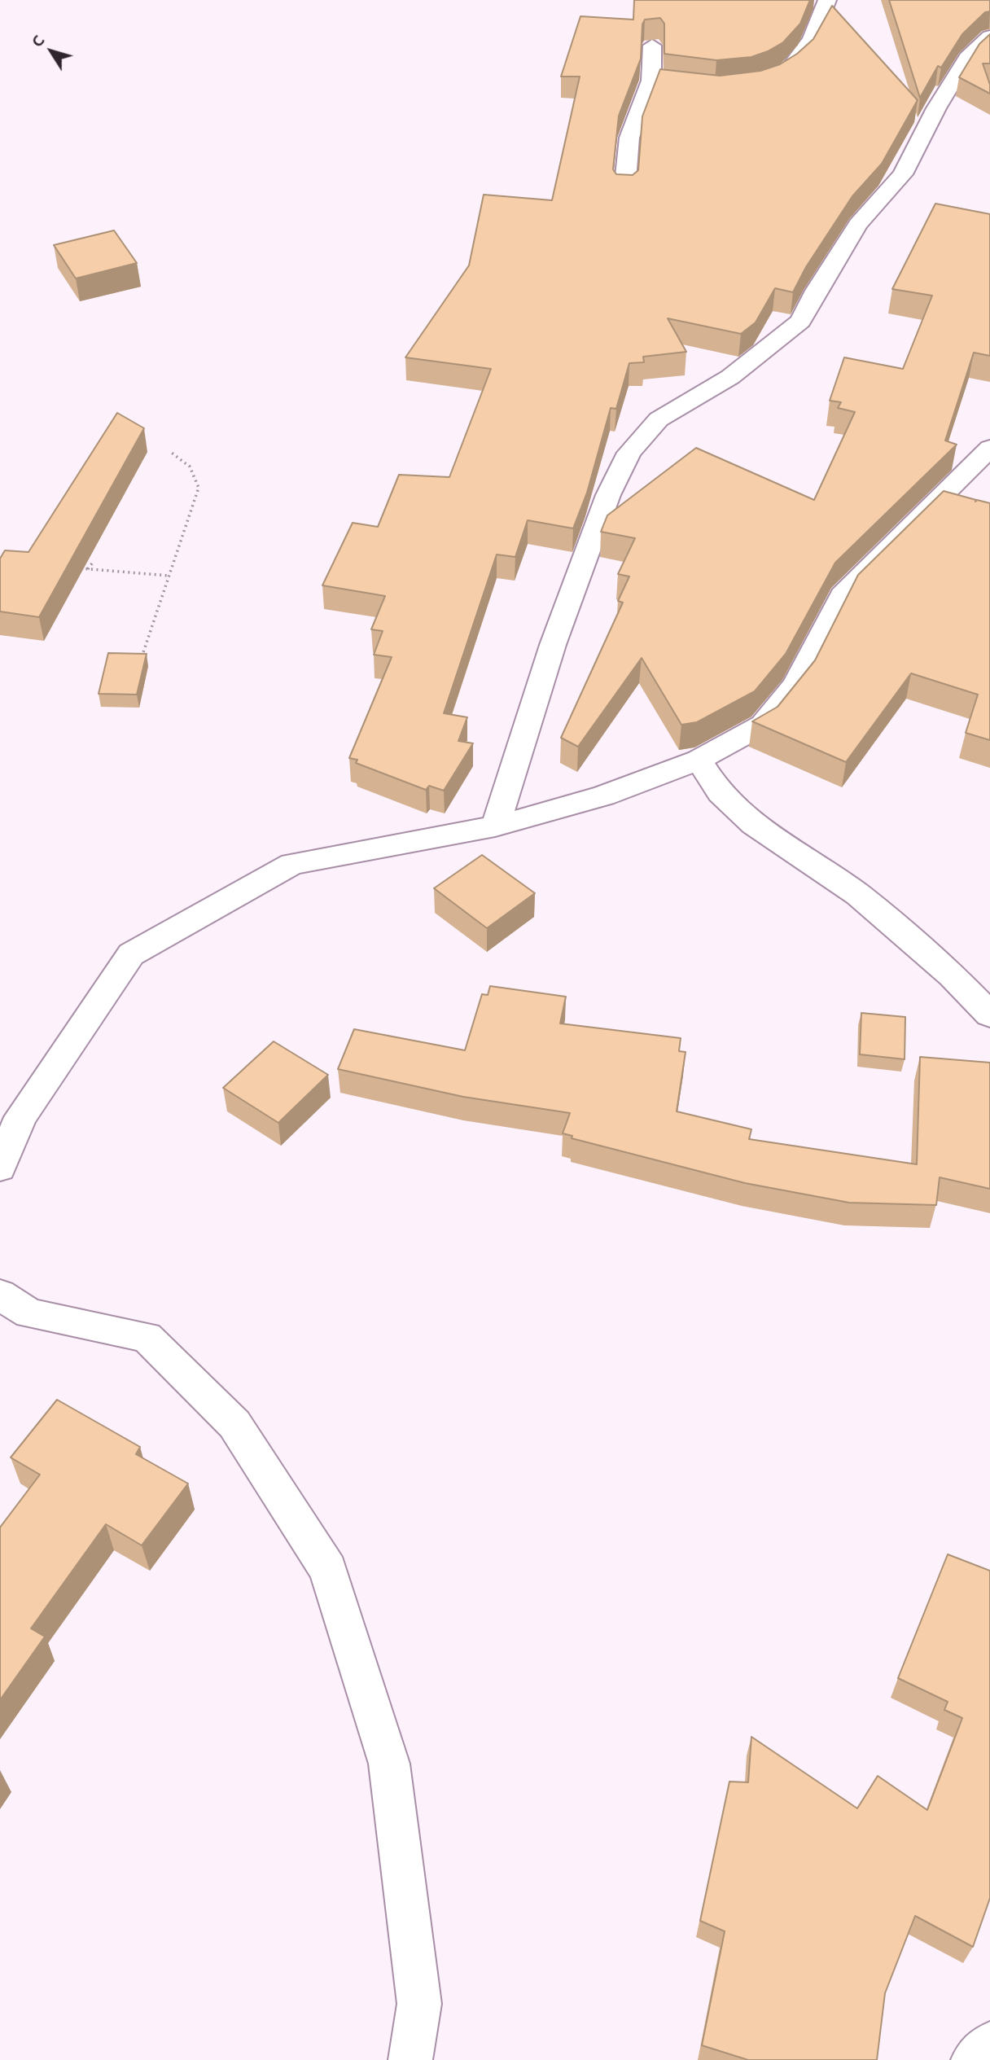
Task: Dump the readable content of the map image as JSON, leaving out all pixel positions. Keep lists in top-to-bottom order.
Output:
{
  "north": "top left"
}
